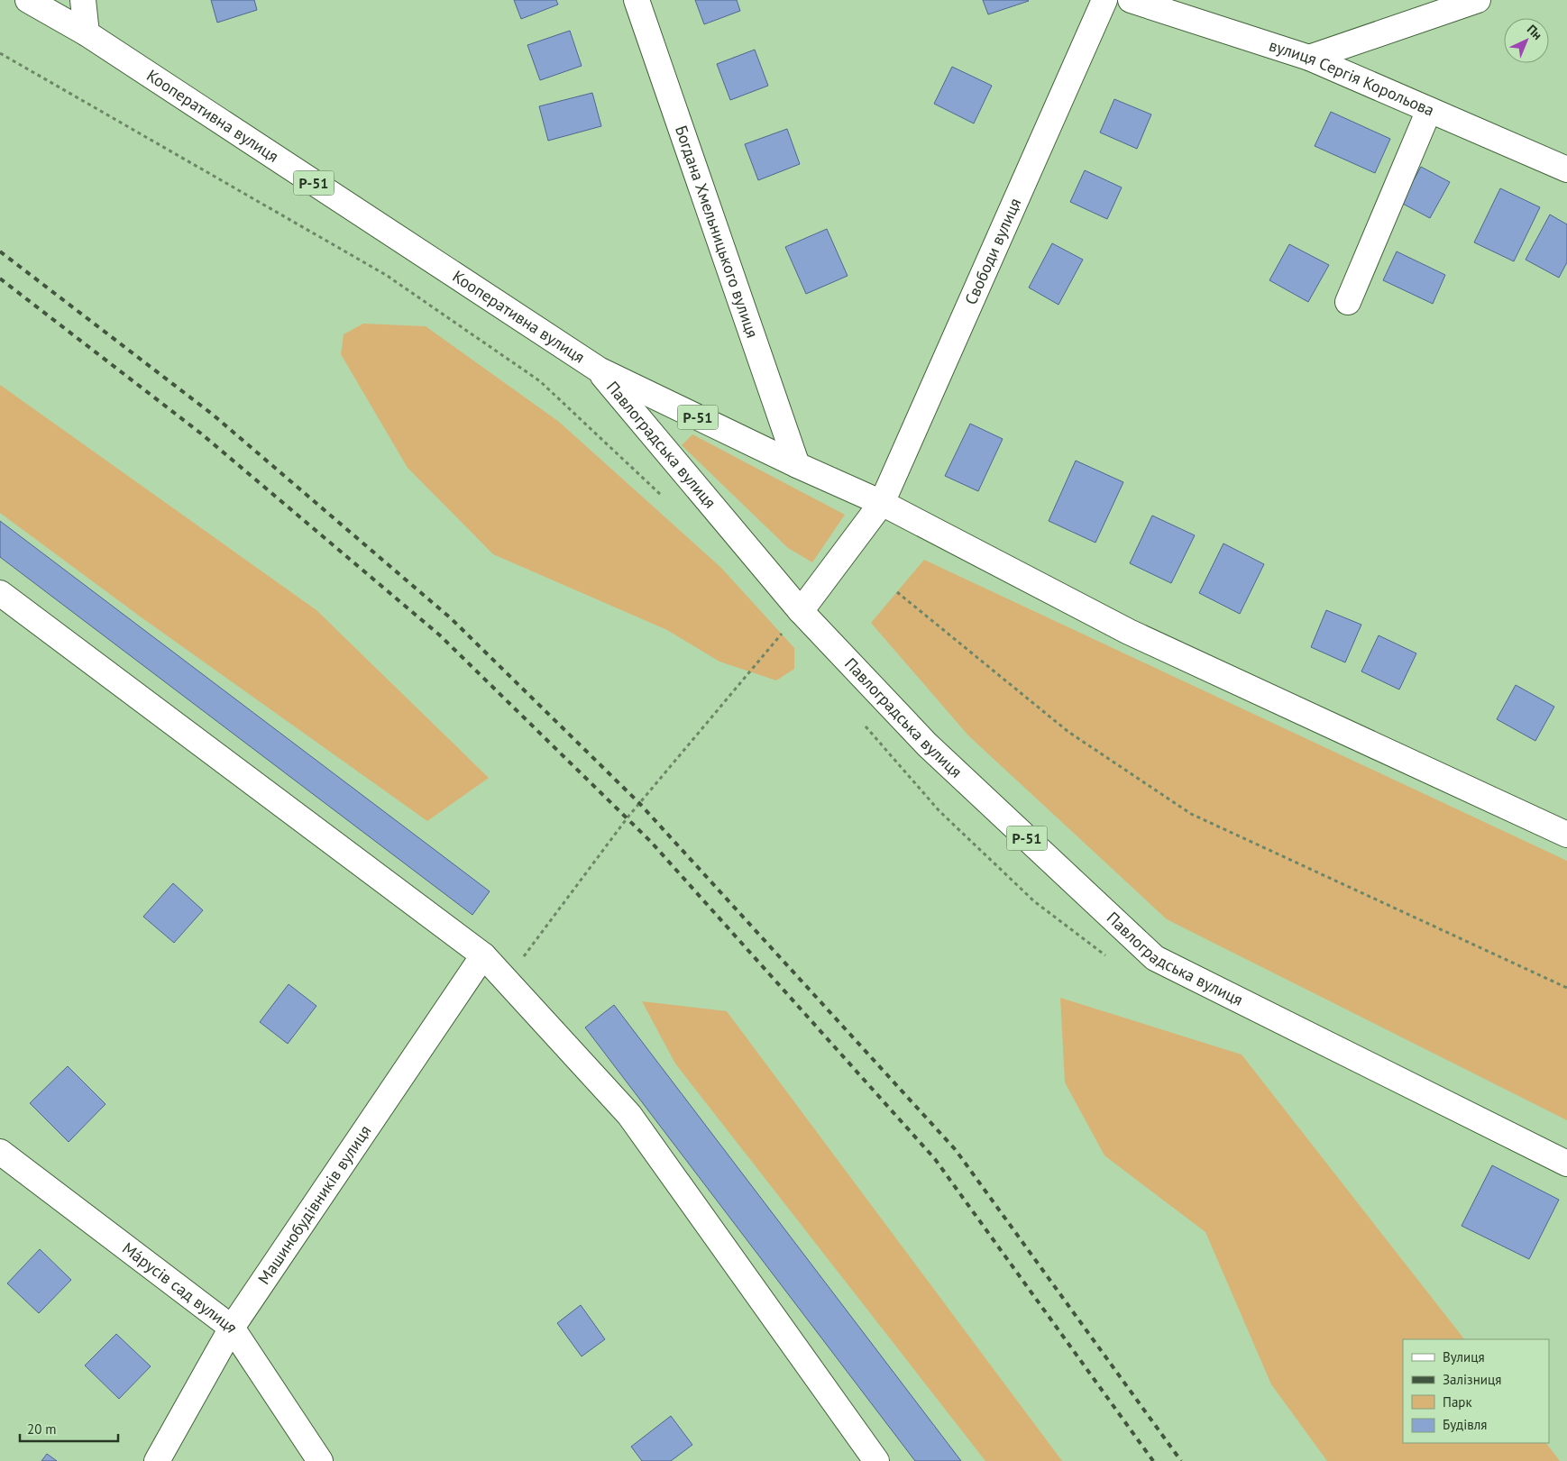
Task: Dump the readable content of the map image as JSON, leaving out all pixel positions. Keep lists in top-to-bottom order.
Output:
{
  "streets": {
    "main road": [
      "вулиця Сергія Корольова",
      "Кооперативна вулиця",
      "Р-51",
      "Богдана Хмельницького вулиця",
      "Свободи вулиця",
      "Павлоградська вулиця",
      "Машинобудівників вулиця",
      "Мáрусів сад вулиця"
    ]
  },
  "crossings": [
    ["Кооперативна вулиця", "Павлоградська вулиця"],
    ["Богдана Хмельницького вулиця", "Павлоградська вулиця"],
    ["Свободи вулиця", "Павлоградська вулиця"],
    ["Машинобудівників вулиця", "Мáрусів сад вулиця"]
  ],
  "legend": [
    "Вулиця",
    "Залізниця",
    "Парк",
    "Будівля"
  ],
  "scale_bar": "20 m",
  "north": "top right"
}
